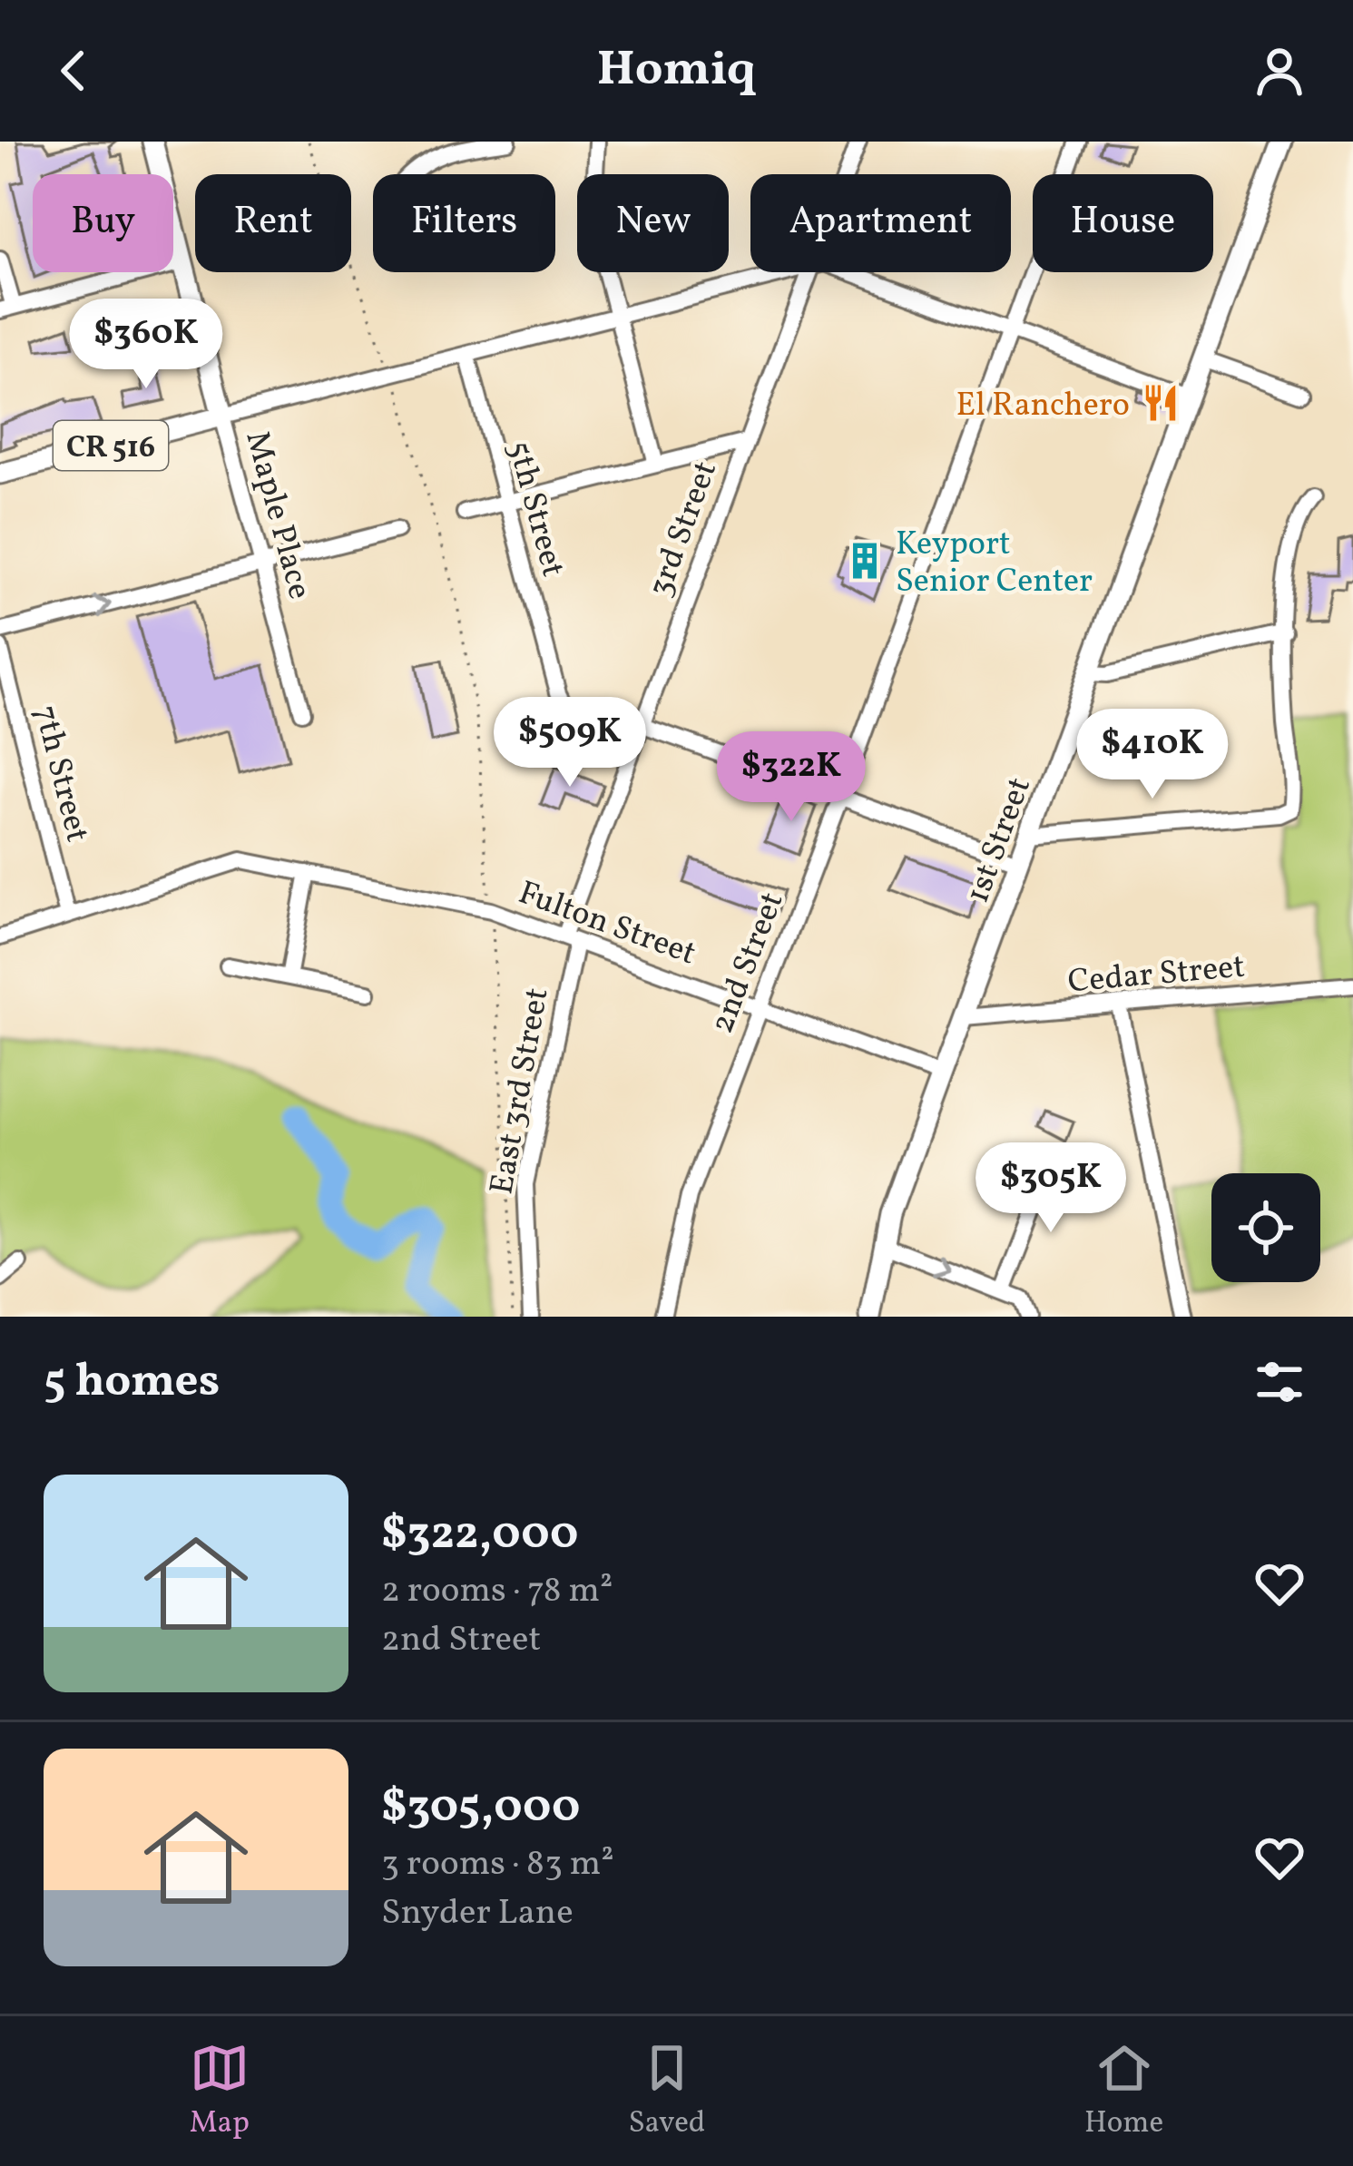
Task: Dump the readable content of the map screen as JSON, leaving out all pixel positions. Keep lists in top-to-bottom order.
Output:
{
  "streets": {
    "main road": ["CR 516", "Maple Place", "1st Street"],
    "street": [
      "5th Street",
      "3rd Street",
      "7th Street",
      "Fulton Street",
      "2nd Street",
      "Cedar Street",
      "East 3rd Street"
    ]
  },
  "crossings": [
    ["CR 516", "Maple Place"],
    ["5th Street", "3rd Street"],
    ["3rd Street", "Fulton Street"],
    ["3rd Street", "East 3rd Street"],
    ["7th Street", "Fulton Street"],
    ["1st Street", "Fulton Street"],
    ["1st Street", "Cedar Street"],
    ["Fulton Street", "2nd Street"],
    ["Fulton Street", "East 3rd Street"]
  ],
  "places": {
    "restaurant": ["El Ranchero"],
    "building": ["Keyport Senior Center"]
  },
  "page": {
    "header": "Homiq",
    "chip": [
      "Buy",
      "Rent",
      "Filters",
      "New",
      "Apartment",
      "House"
    ],
    "price": [
      "$360K",
      "$509K",
      "$410K",
      "$322K",
      "$305K"
    ],
    "heading": "5 homes",
    "list": [
      {
        "name": "$322,000",
        "note": "2 rooms · 78 m² · 2nd Street"
      },
      {
        "name": "$305,000",
        "note": "3 rooms · 83 m² · Snyder Lane"
      }
    ],
    "tabs": ["Map", "Saved", "Home"]
  }
}
